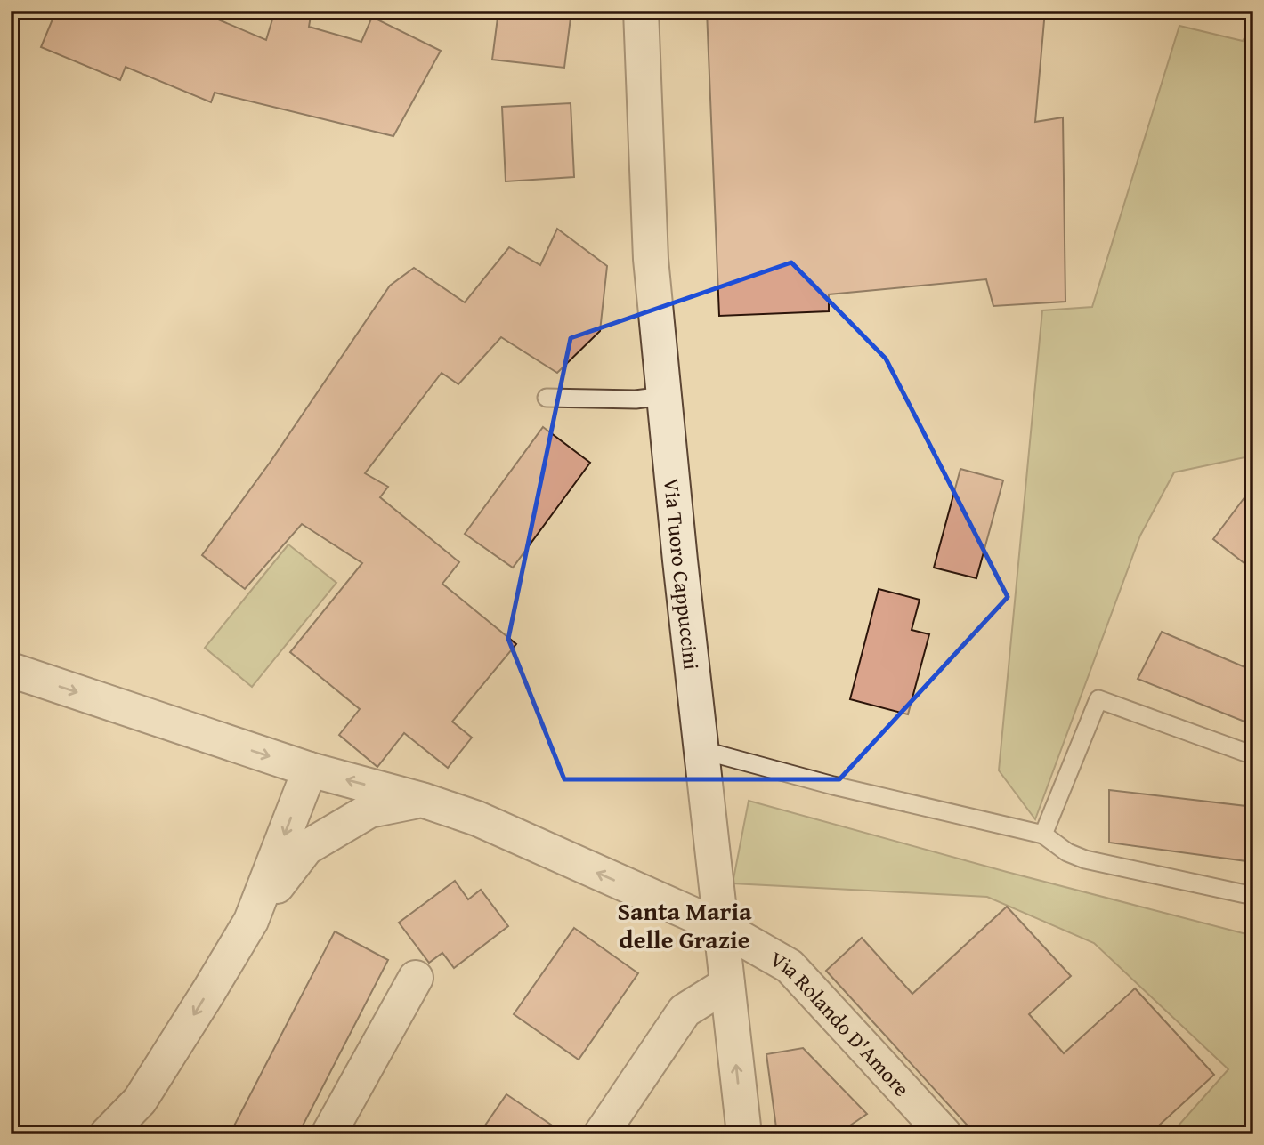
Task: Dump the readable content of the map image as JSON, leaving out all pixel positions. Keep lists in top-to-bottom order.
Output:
{
  "streets": {
    "street": ["Via Tuoro Cappuccini", "Via Rolando D'Amore"]
  },
  "crossings": [
    ["Via Tuoro Cappuccini", "Via Rolando D'Amore"]
  ],
  "districts": ["Santa Maria delle Grazie"]
}
